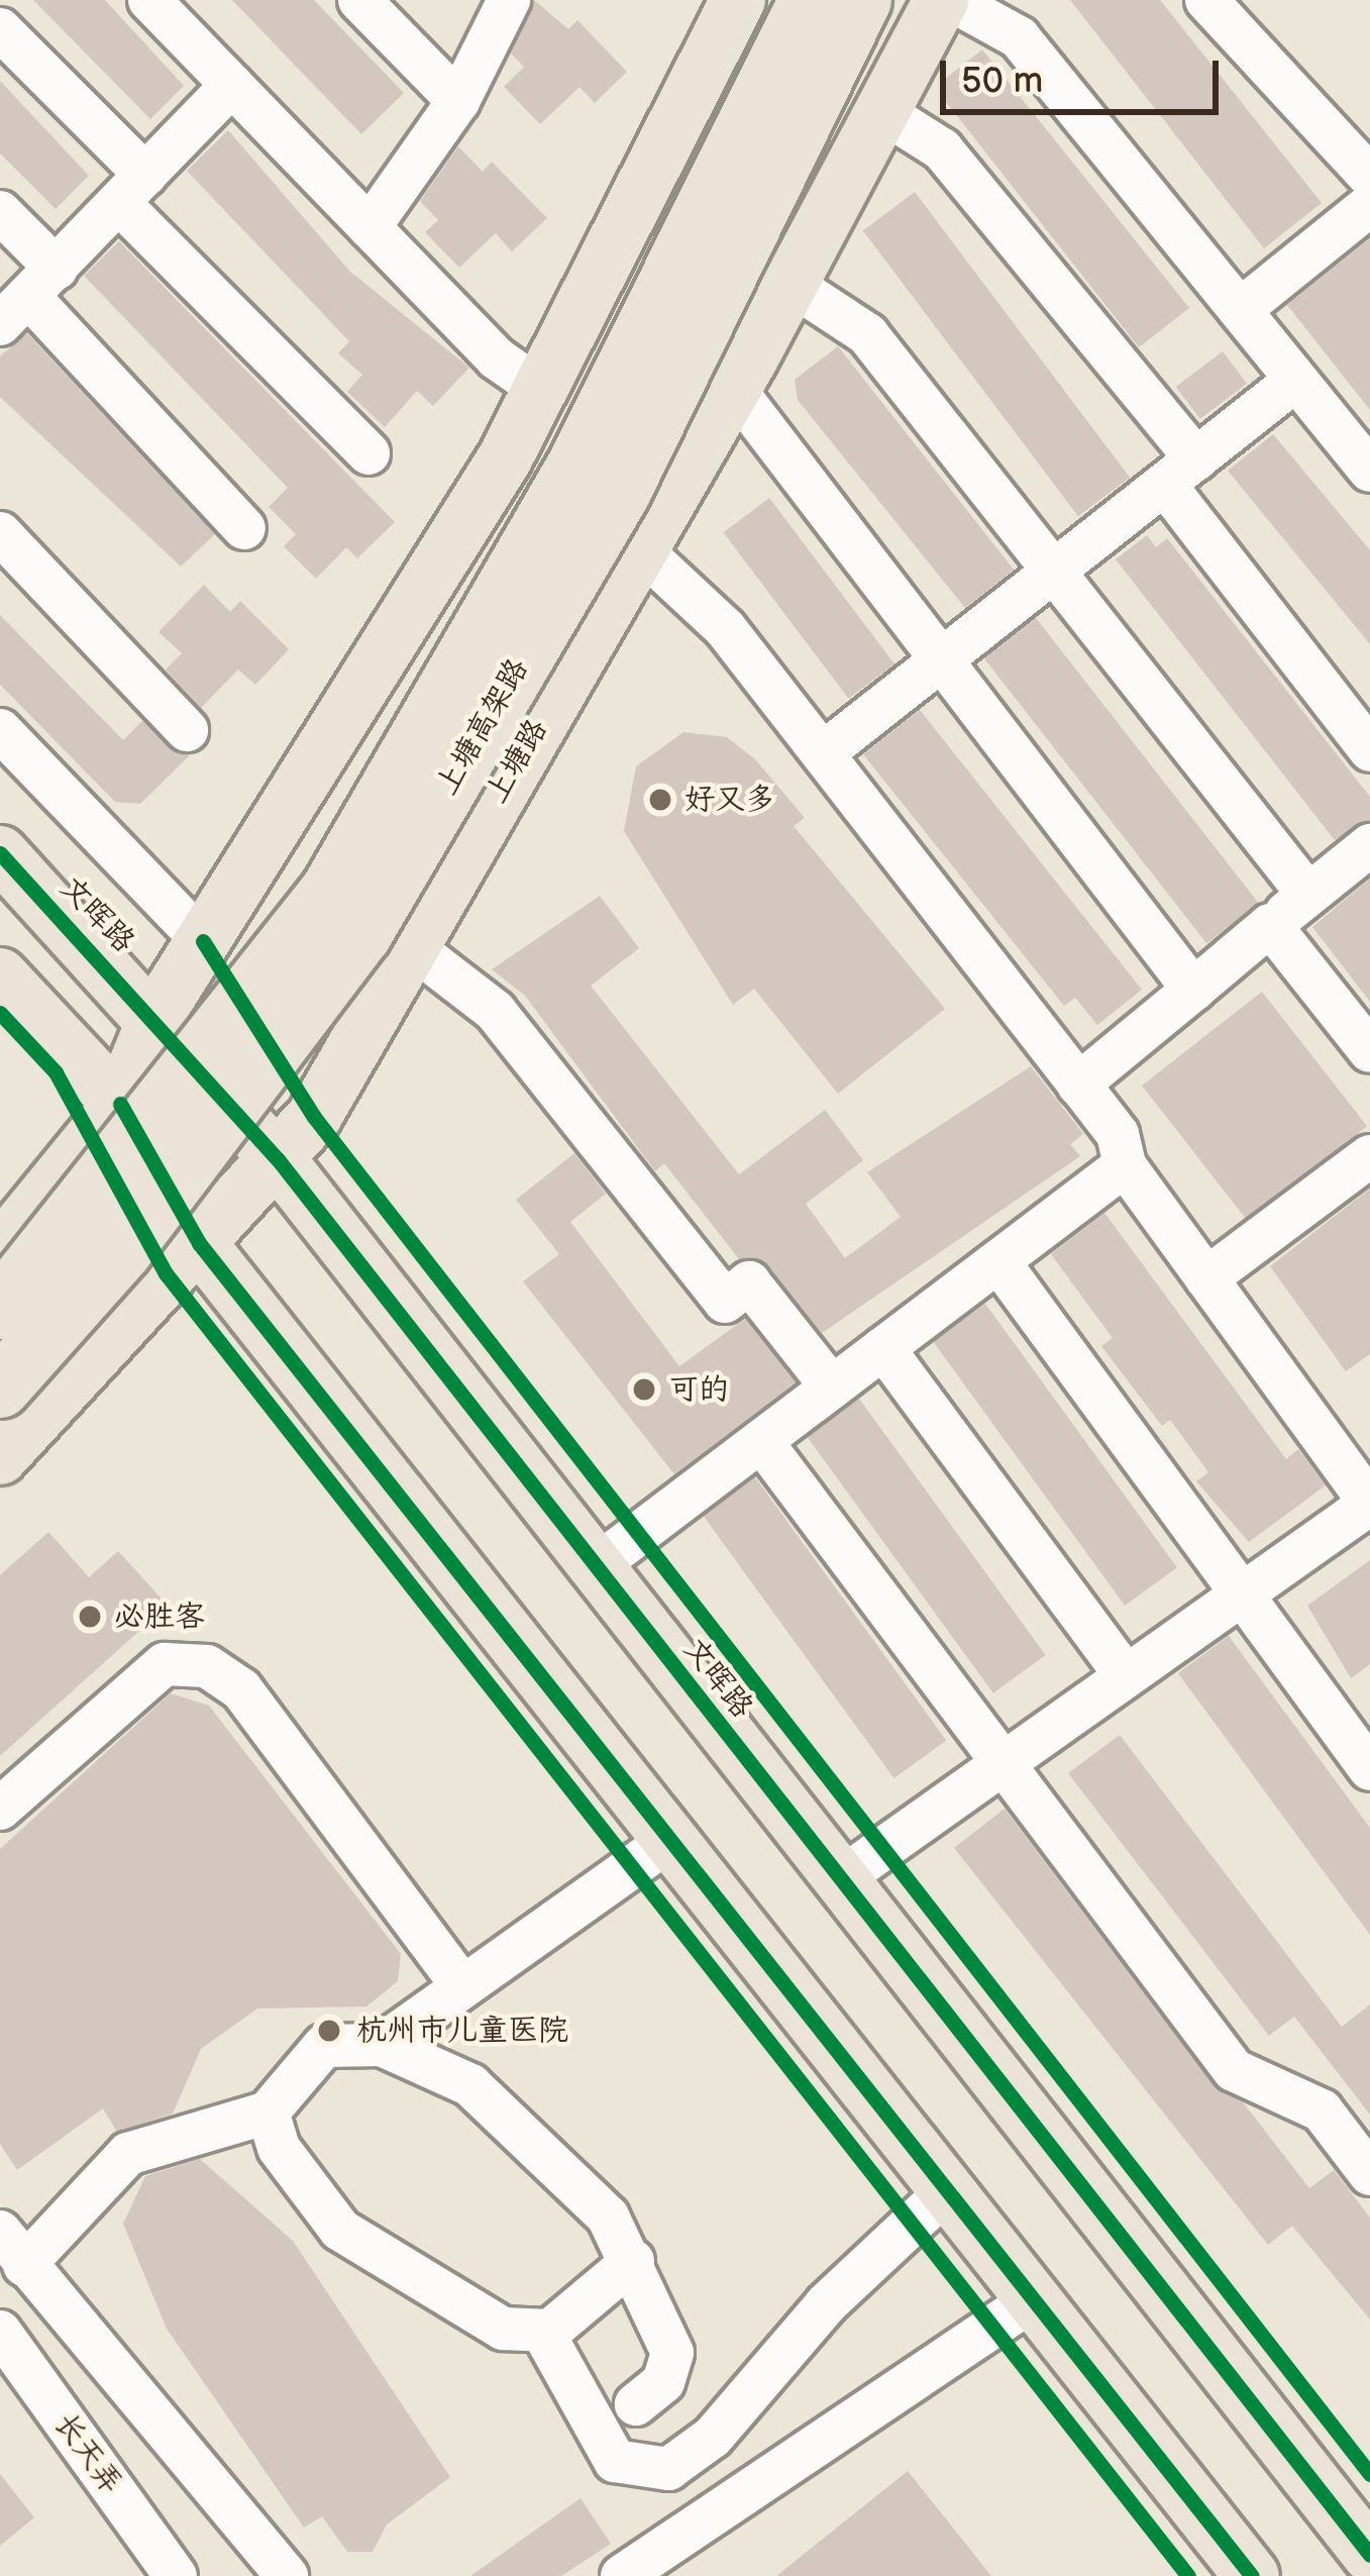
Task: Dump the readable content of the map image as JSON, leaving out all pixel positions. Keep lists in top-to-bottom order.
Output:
{
  "streets": {
    "highway": ["上塘高架路"],
    "main road": ["上塘路", "文晖路"],
    "street": ["长天弄"]
  },
  "crossings": [
    ["上塘路", "文晖路"]
  ],
  "places": [
    "好又多",
    "可的",
    "必胜客",
    "杭州市儿童医院"
  ],
  "scale_bar": "50 m"
}
